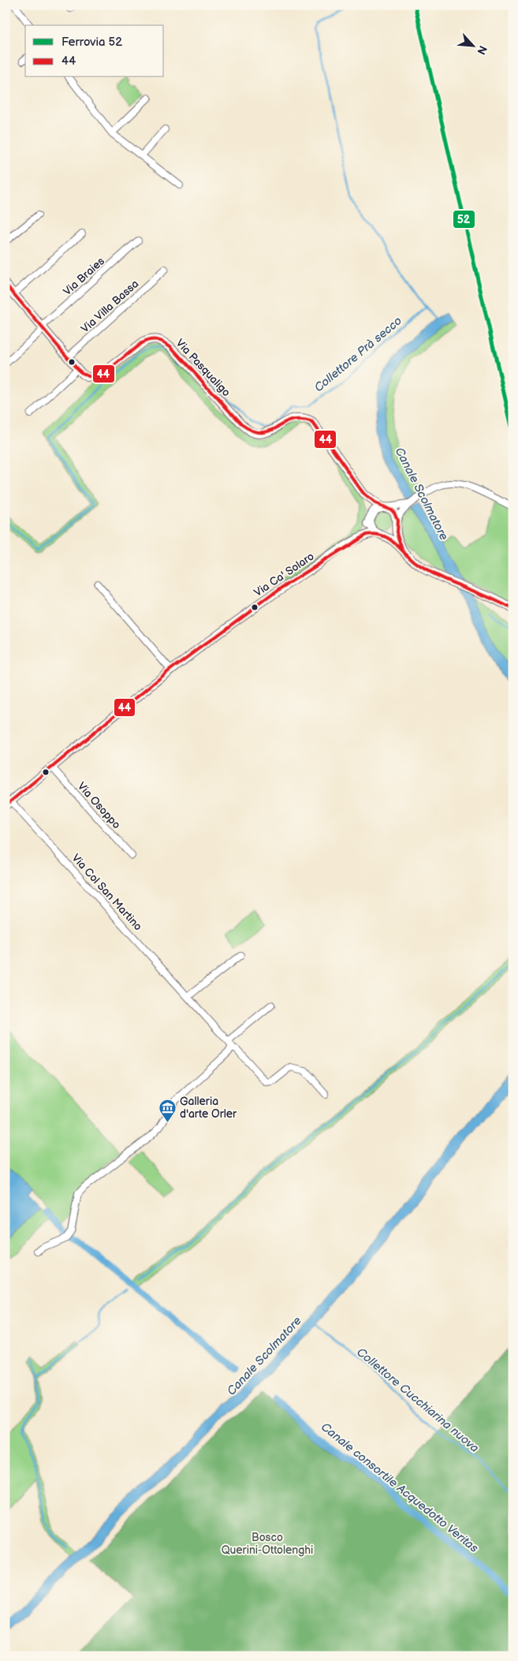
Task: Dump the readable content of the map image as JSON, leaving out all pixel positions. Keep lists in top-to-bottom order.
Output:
{
  "streets": {
    "street": [
      "Via Braies",
      "Via Villa Bassa",
      "Via Pasqualigo",
      "Via Ca' Solaro",
      "Via Osoppo",
      "Via Col San Martino"
    ]
  },
  "crossings": [
    ["Via Braies", "Via Pasqualigo"],
    ["Via Villa Bassa", "Via Pasqualigo"],
    ["Via Pasqualigo", "Via Ca' Solaro"],
    ["Via Ca' Solaro", "Via Osoppo"],
    ["Via Ca' Solaro", "Via Col San Martino"]
  ],
  "water": [
    "Collettore Prà secco",
    "Canale Scolmatore",
    "Collettore Cucchiarina nuova",
    "Canale consortile Acquedotto Veritas"
  ],
  "parks": ["Bosco Querini-Ottolenghi"],
  "places": {
    "museum": ["Galleria d'arte Orler"]
  },
  "lines": ["rail line 52", "transit line 44"],
  "legend": ["Ferrovia 52", "44"],
  "north": "bottom right"
}
